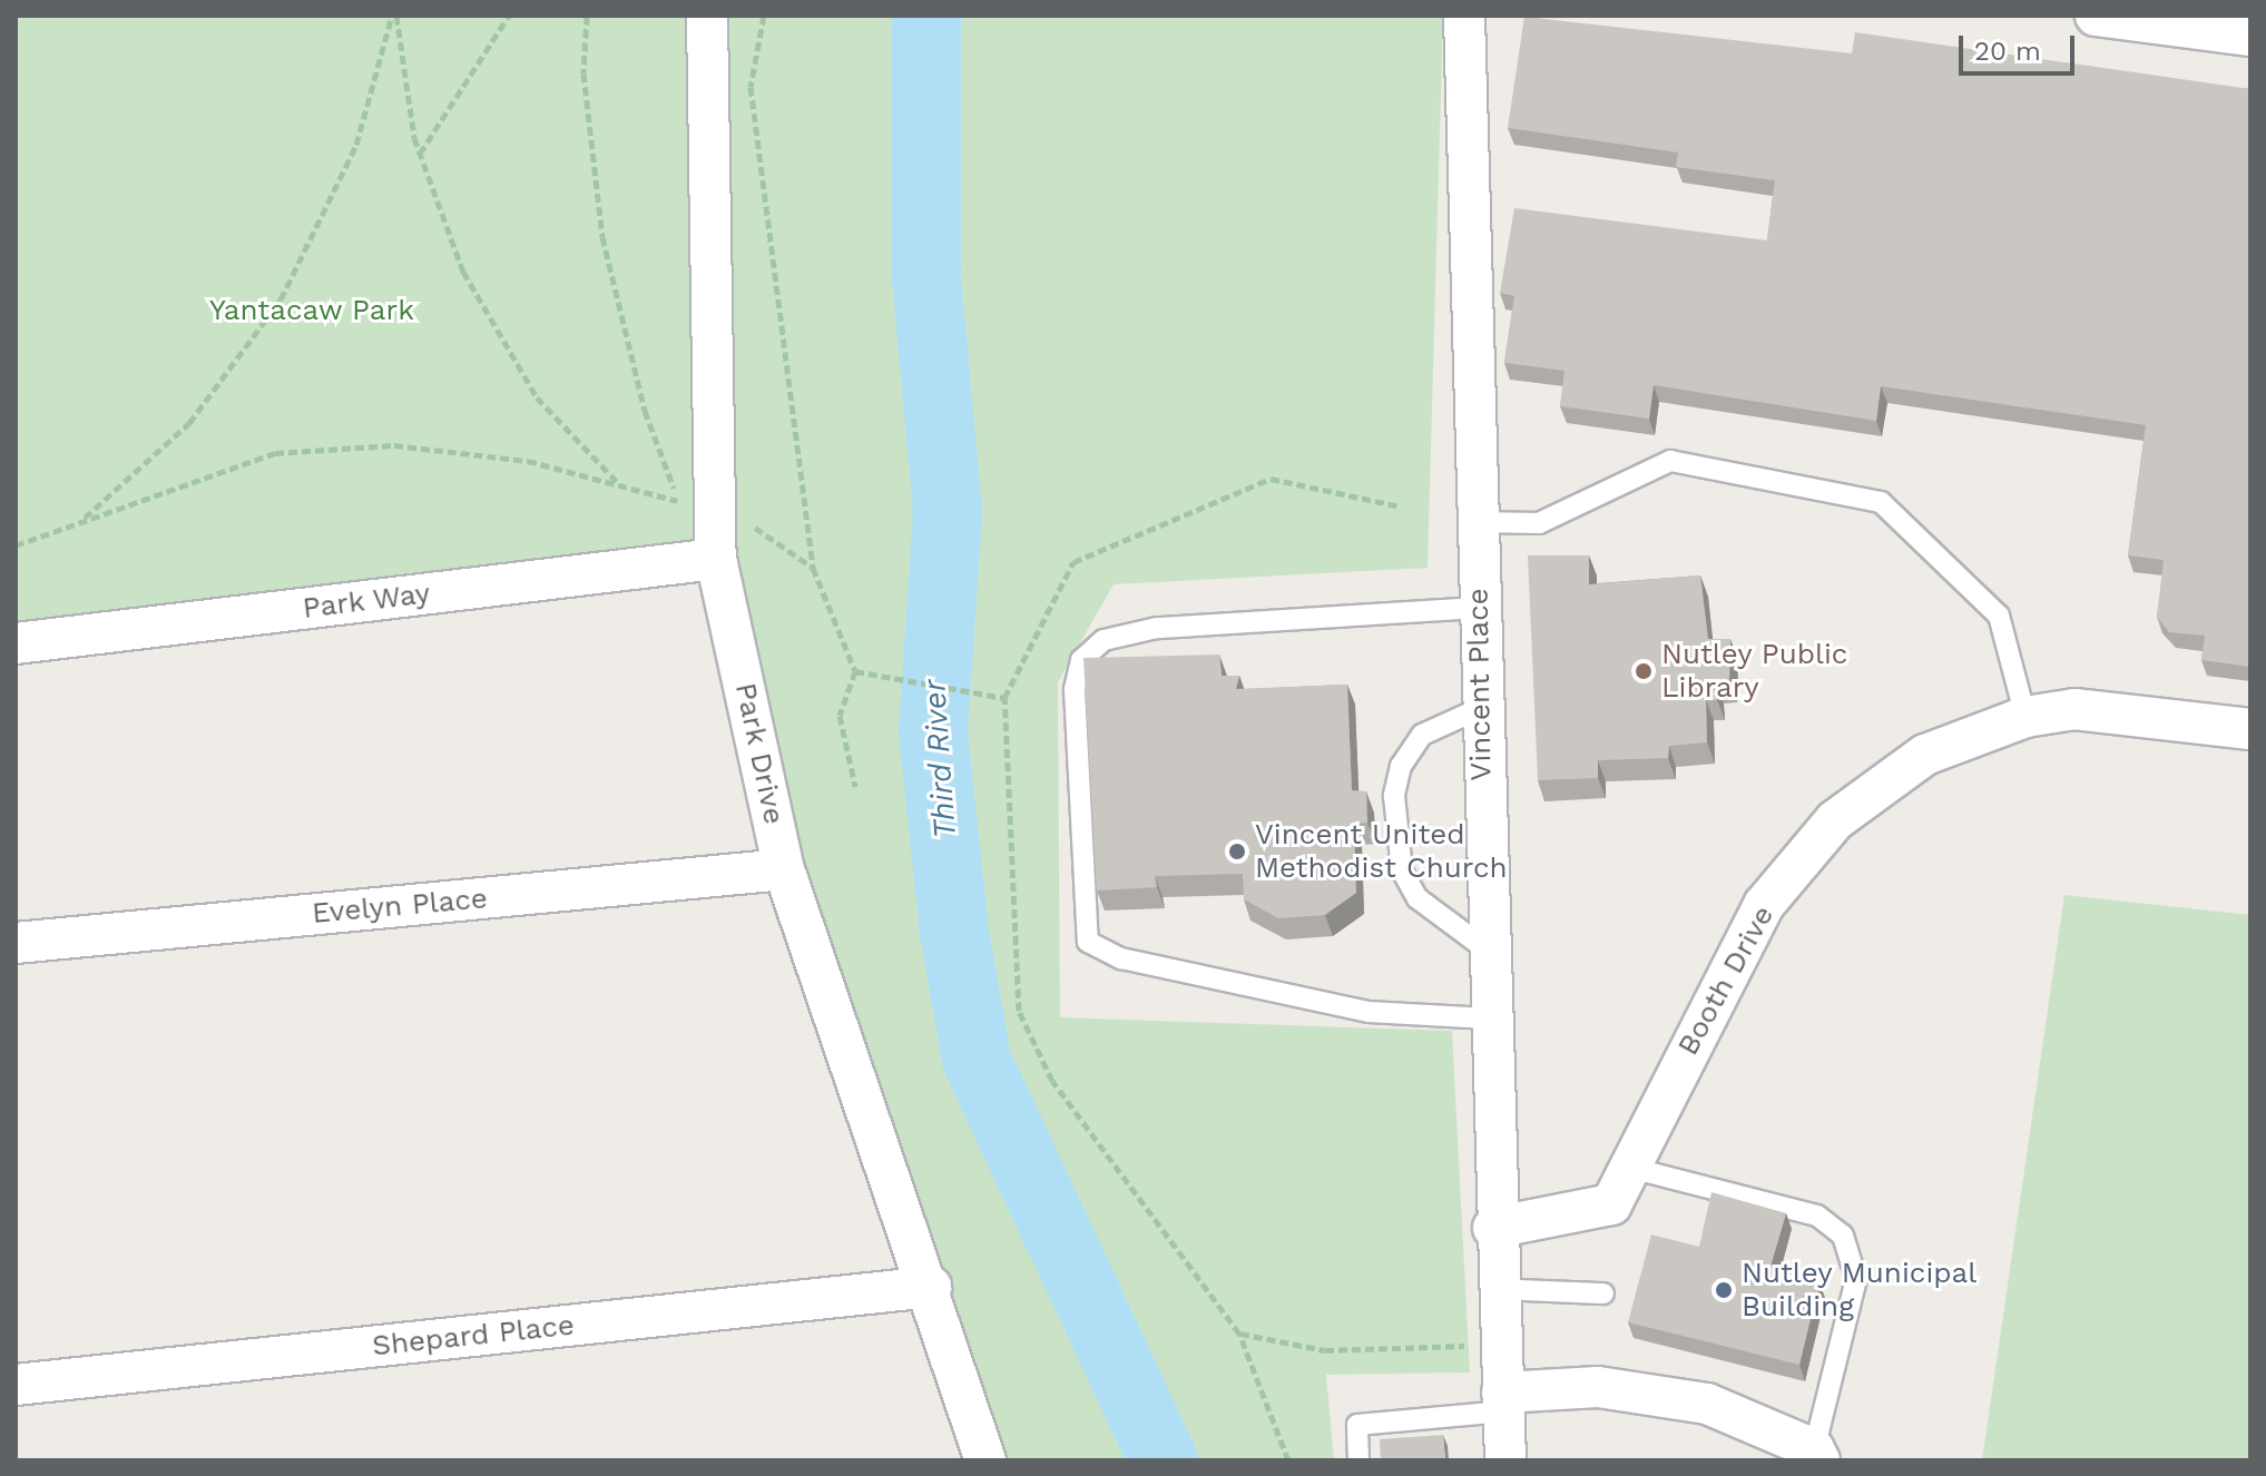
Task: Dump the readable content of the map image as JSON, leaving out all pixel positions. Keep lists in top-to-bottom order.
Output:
{
  "streets": {
    "street": [
      "Park Way",
      "Vincent Place",
      "Park Drive",
      "Evelyn Place",
      "Booth Drive",
      "Shepard Place"
    ]
  },
  "crossings": [
    ["Park Way", "Park Drive"],
    ["Vincent Place", "Booth Drive"],
    ["Park Drive", "Evelyn Place"],
    ["Park Drive", "Shepard Place"]
  ],
  "water": ["Third River"],
  "parks": ["Yantacaw Park"],
  "places": ["Nutley Public Library", "Vincent United Methodist Church", "Nutley Municipal Building"],
  "scale_bar": "20 m"
}
